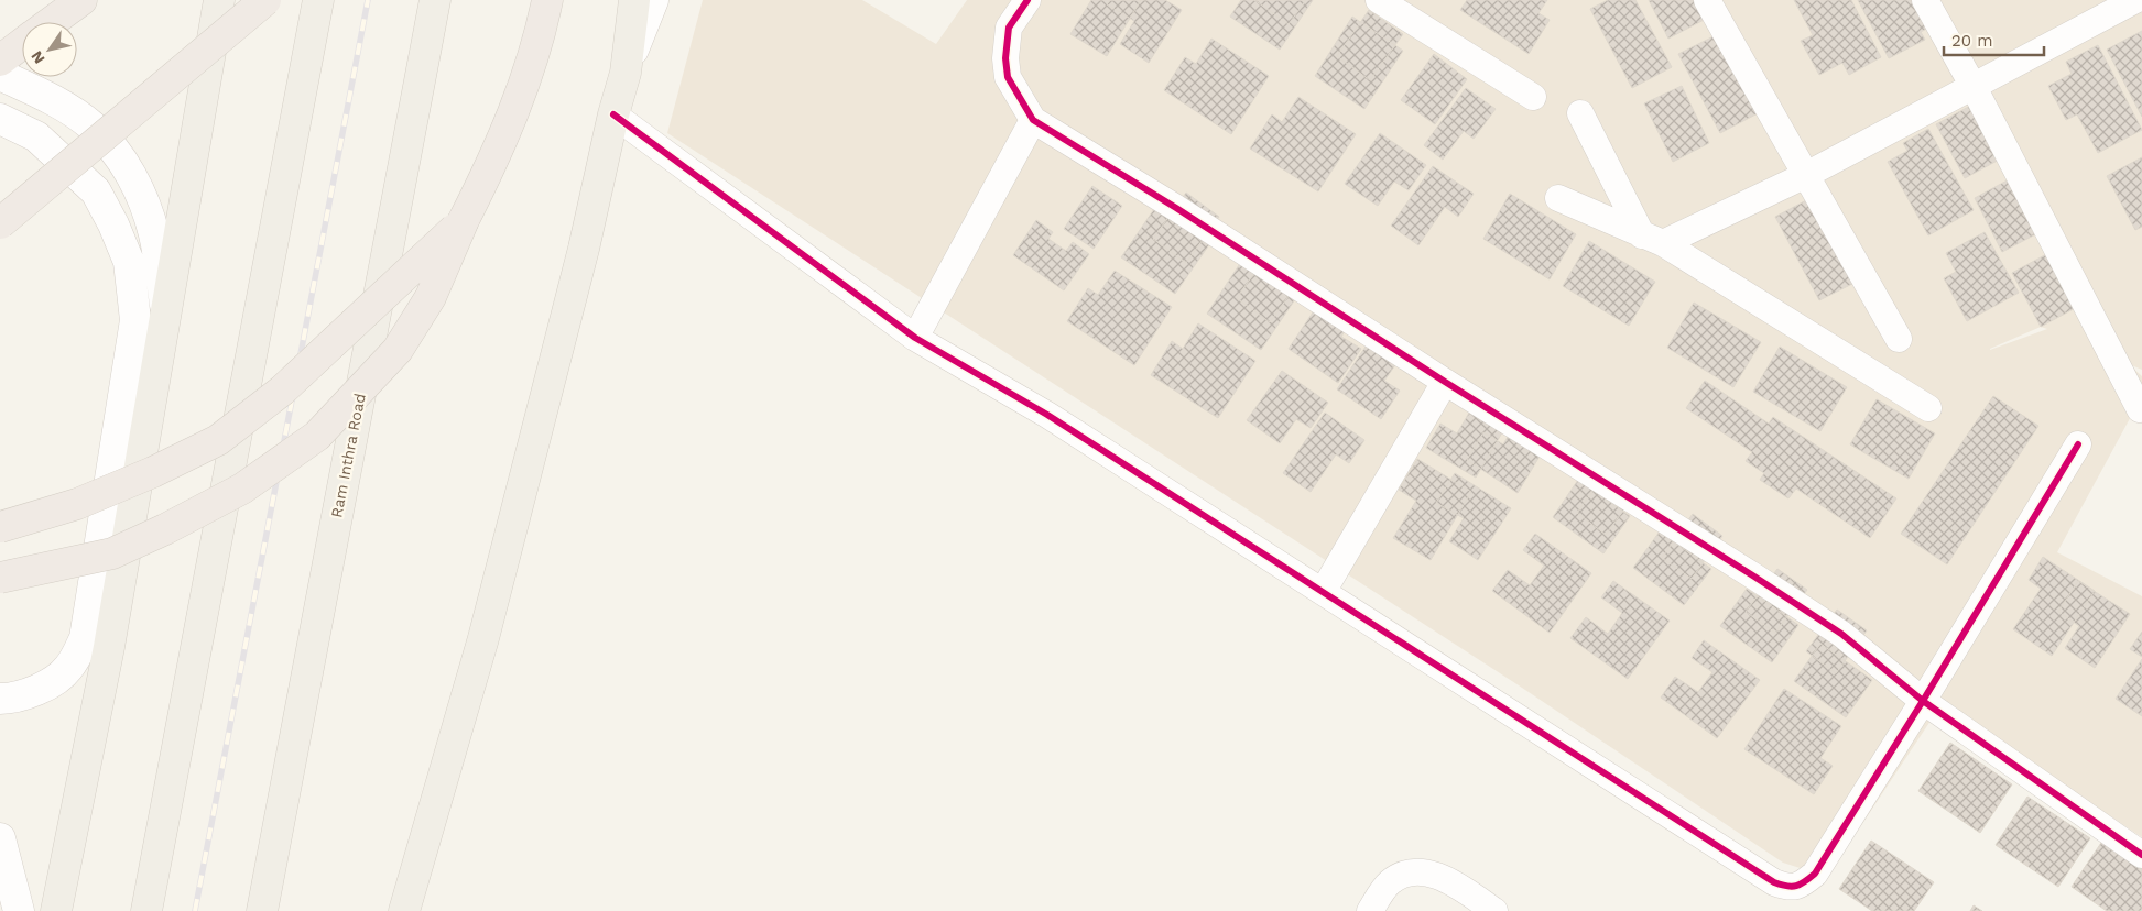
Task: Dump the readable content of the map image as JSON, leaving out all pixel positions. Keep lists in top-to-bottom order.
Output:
{
  "streets": {
    "main road": ["Ram Inthra Road"]
  },
  "scale_bar": "20 m",
  "north": "bottom left"
}
